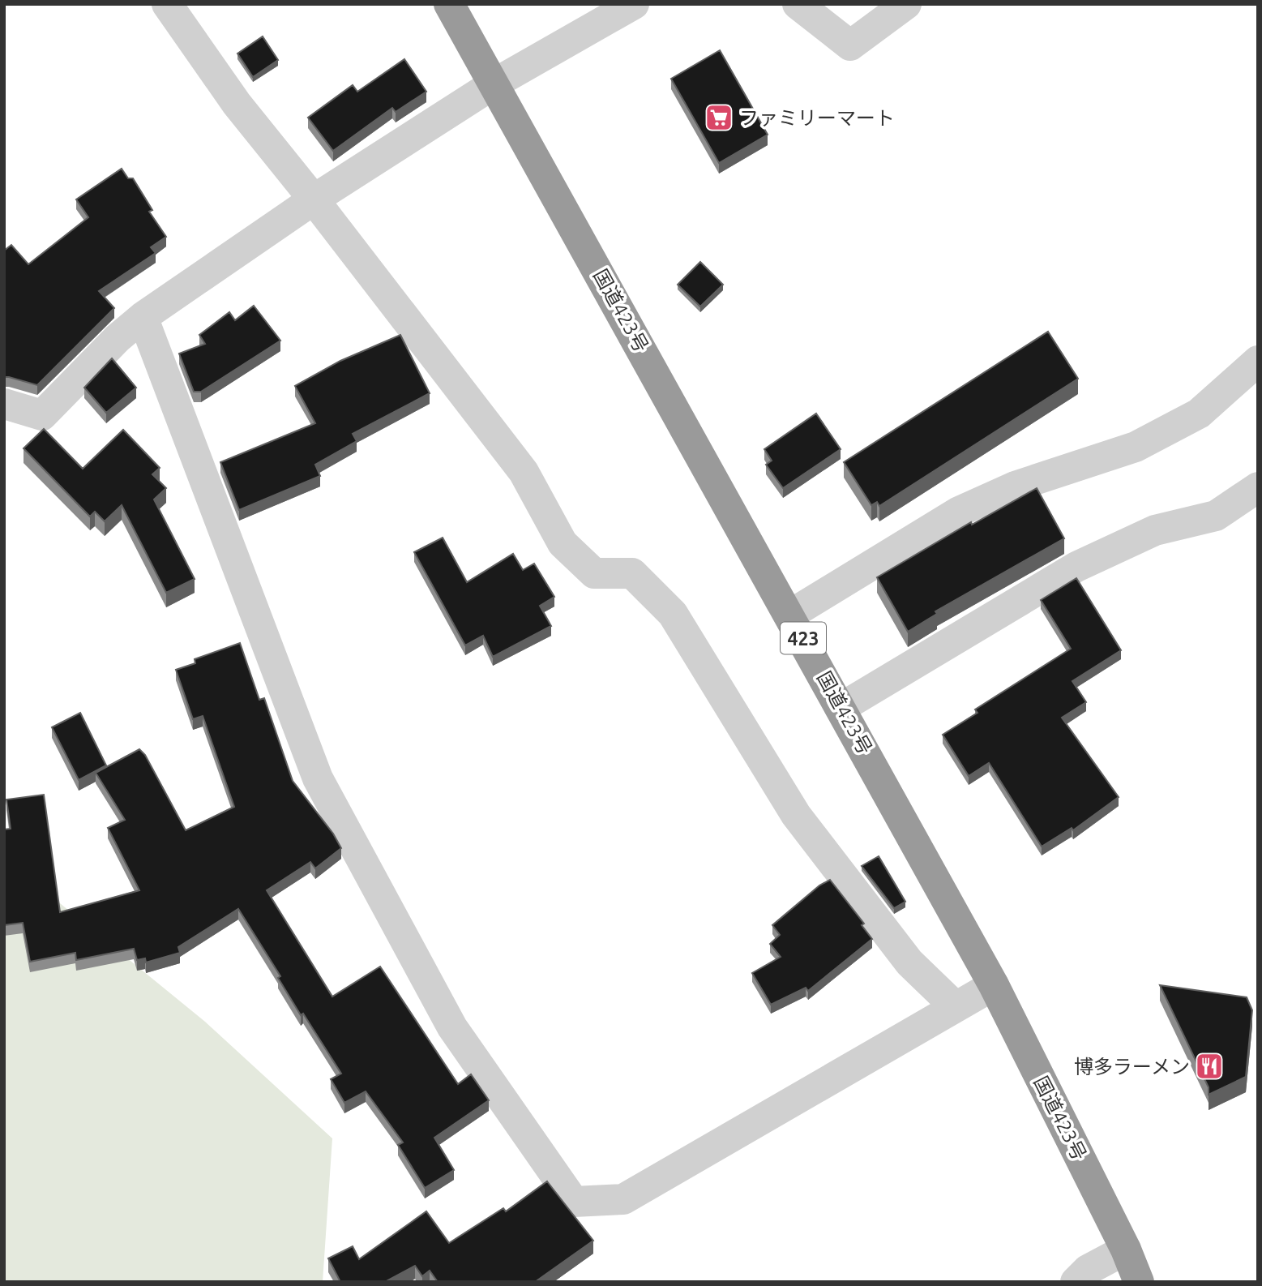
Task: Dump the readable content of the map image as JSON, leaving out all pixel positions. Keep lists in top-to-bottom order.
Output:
{
  "streets": {
    "highway": ["国道423号", "423"]
  },
  "places": {
    "supermarket": ["ファミリーマート"],
    "restaurant": ["博多ラーメン"]
  }
}
